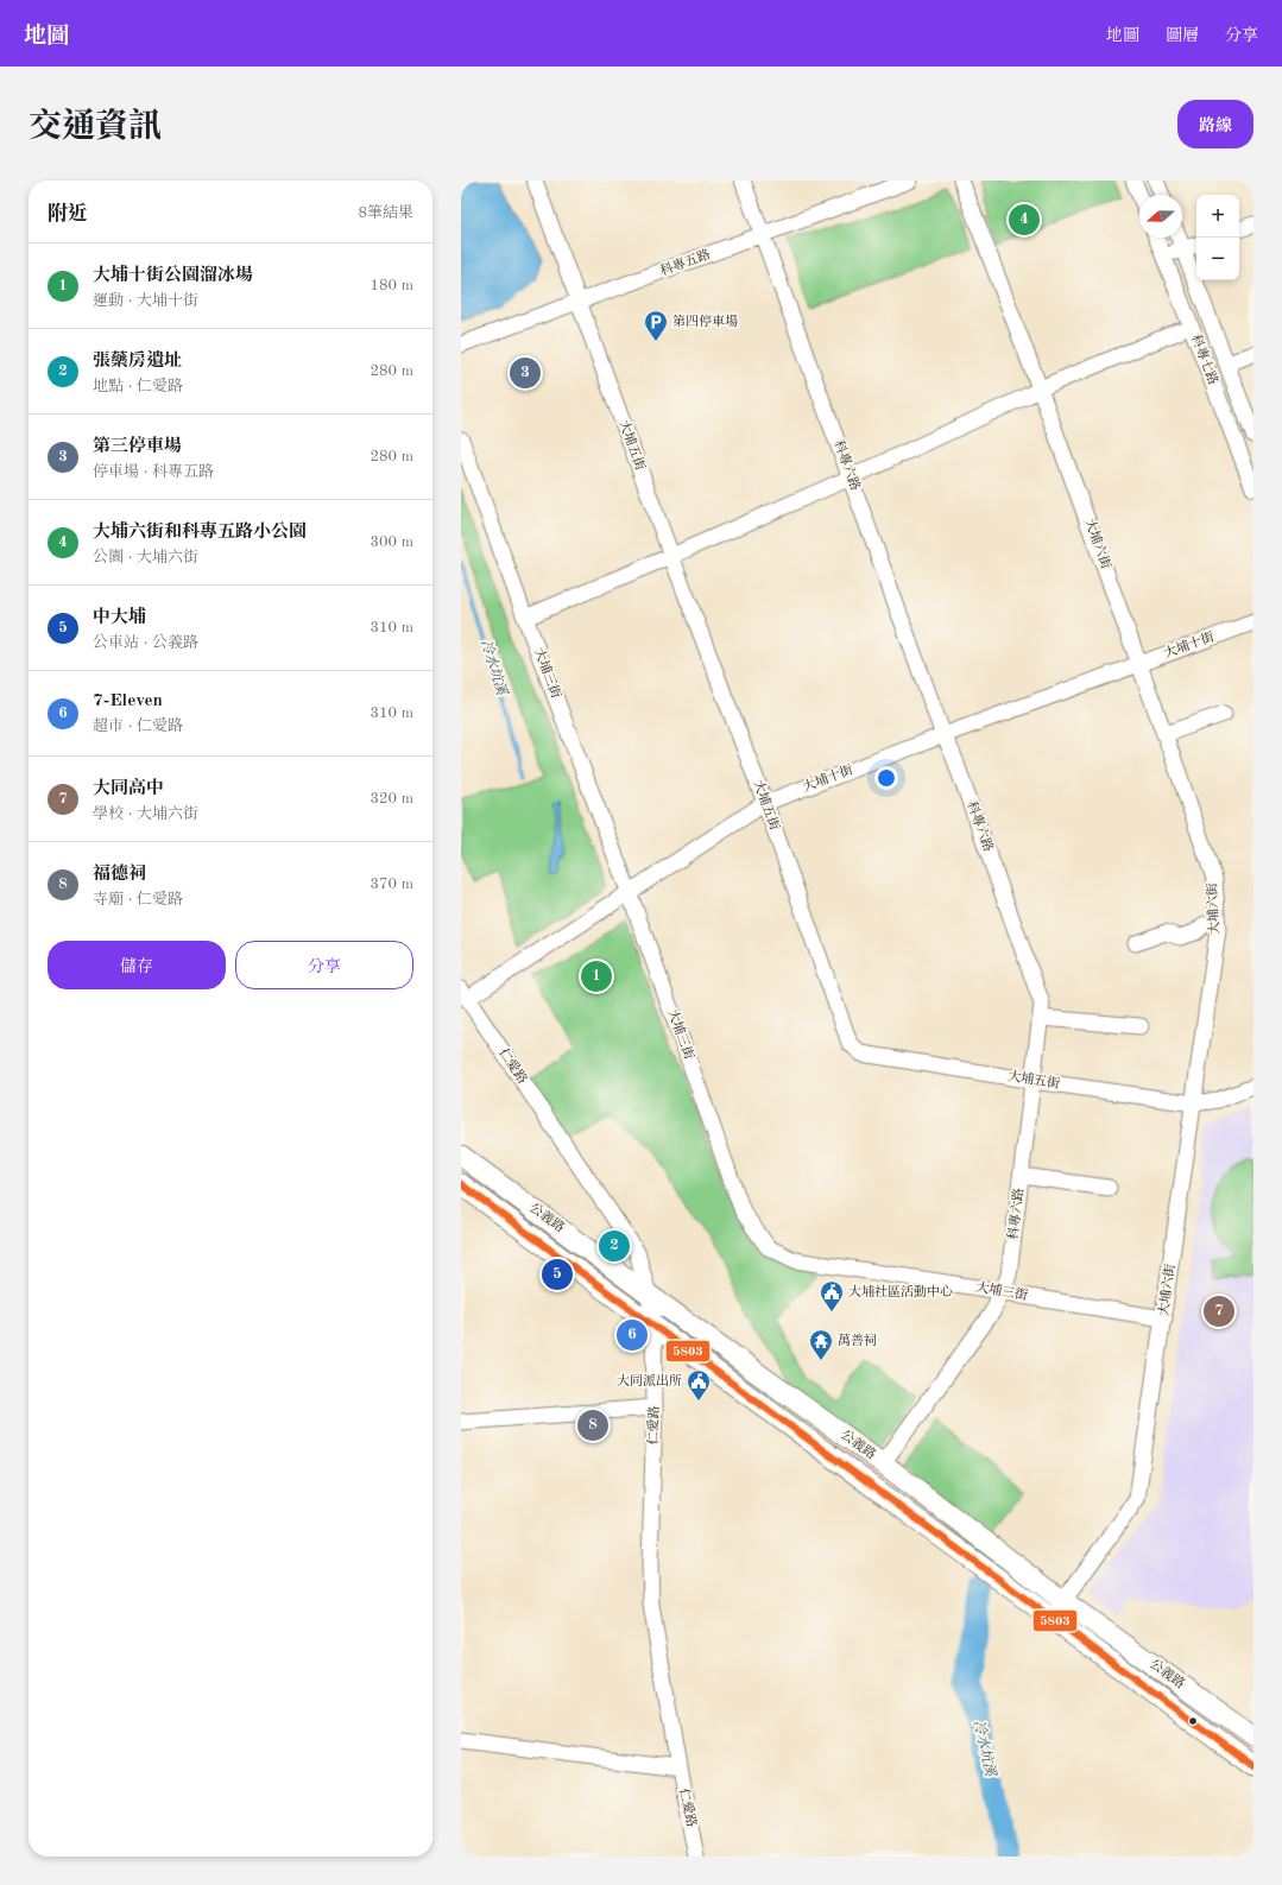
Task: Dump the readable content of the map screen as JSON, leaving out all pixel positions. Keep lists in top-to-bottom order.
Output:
{
  "streets": {
    "main road": ["公義路"],
    "street": [
      "科專五路",
      "科專七路",
      "大埔五街",
      "科專六路",
      "大埔六街",
      "大埔十街",
      "大埔三街",
      "仁愛路"
    ]
  },
  "crossings": [
    ["科專五路", "大埔五街"],
    ["科專五路", "科專六路"],
    ["大埔五街", "科專六路"],
    ["大埔五街", "大埔六街"],
    ["大埔五街", "大埔十街"],
    ["科專六路", "大埔十街"],
    ["科專六路", "大埔三街"],
    ["科專六路", "公義路"],
    ["大埔六街", "大埔十街"],
    ["大埔六街", "大埔三街"],
    ["大埔六街", "公義路"],
    ["大埔十街", "大埔三街"],
    ["大埔十街", "仁愛路"],
    ["仁愛路", "公義路"]
  ],
  "water": ["冷水坑溪"],
  "places": {
    "parking": ["第四停車場"],
    "public building": ["大埔社區活動中心", "大同派出所"],
    "temple": ["萬善祠"]
  },
  "lines": ["transit line 5803"],
  "north": "left",
  "page": {
    "header": "地圖",
    "nav": ["地圖", "圖層", "分享"],
    "title": "交通資訊",
    "buttons": [
      "路線",
      ["儲存", "分享"]
    ],
    "heading": ["附近", "8筆結果"],
    "map_buttons": ["+", "−"],
    "pins": [
      "4",
      "3",
      "1",
      "2",
      "5",
      "7",
      "6",
      "8"
    ],
    "list": [
      {
        "mark": "1",
        "name": "大埔十街公園溜冰場",
        "note": "運動 · 大埔十街",
        "value": "180 m"
      },
      {
        "mark": "2",
        "name": "張藥房遺址",
        "note": "地點 · 仁愛路",
        "value": "280 m"
      },
      {
        "mark": "3",
        "name": "第三停車場",
        "note": "停車場 · 科專五路",
        "value": "280 m"
      },
      {
        "mark": "4",
        "name": "大埔六街和科專五路小公園",
        "note": "公園 · 大埔六街",
        "value": "300 m"
      },
      {
        "mark": "5",
        "name": "中大埔",
        "note": "公車站 · 公義路",
        "value": "310 m"
      },
      {
        "mark": "6",
        "name": "7-Eleven",
        "note": "超市 · 仁愛路",
        "value": "310 m"
      },
      {
        "mark": "7",
        "name": "大同高中",
        "note": "學校 · 大埔六街",
        "value": "320 m"
      },
      {
        "mark": "8",
        "name": "福德祠",
        "note": "寺廟 · 仁愛路",
        "value": "370 m"
      }
    ]
  }
}
